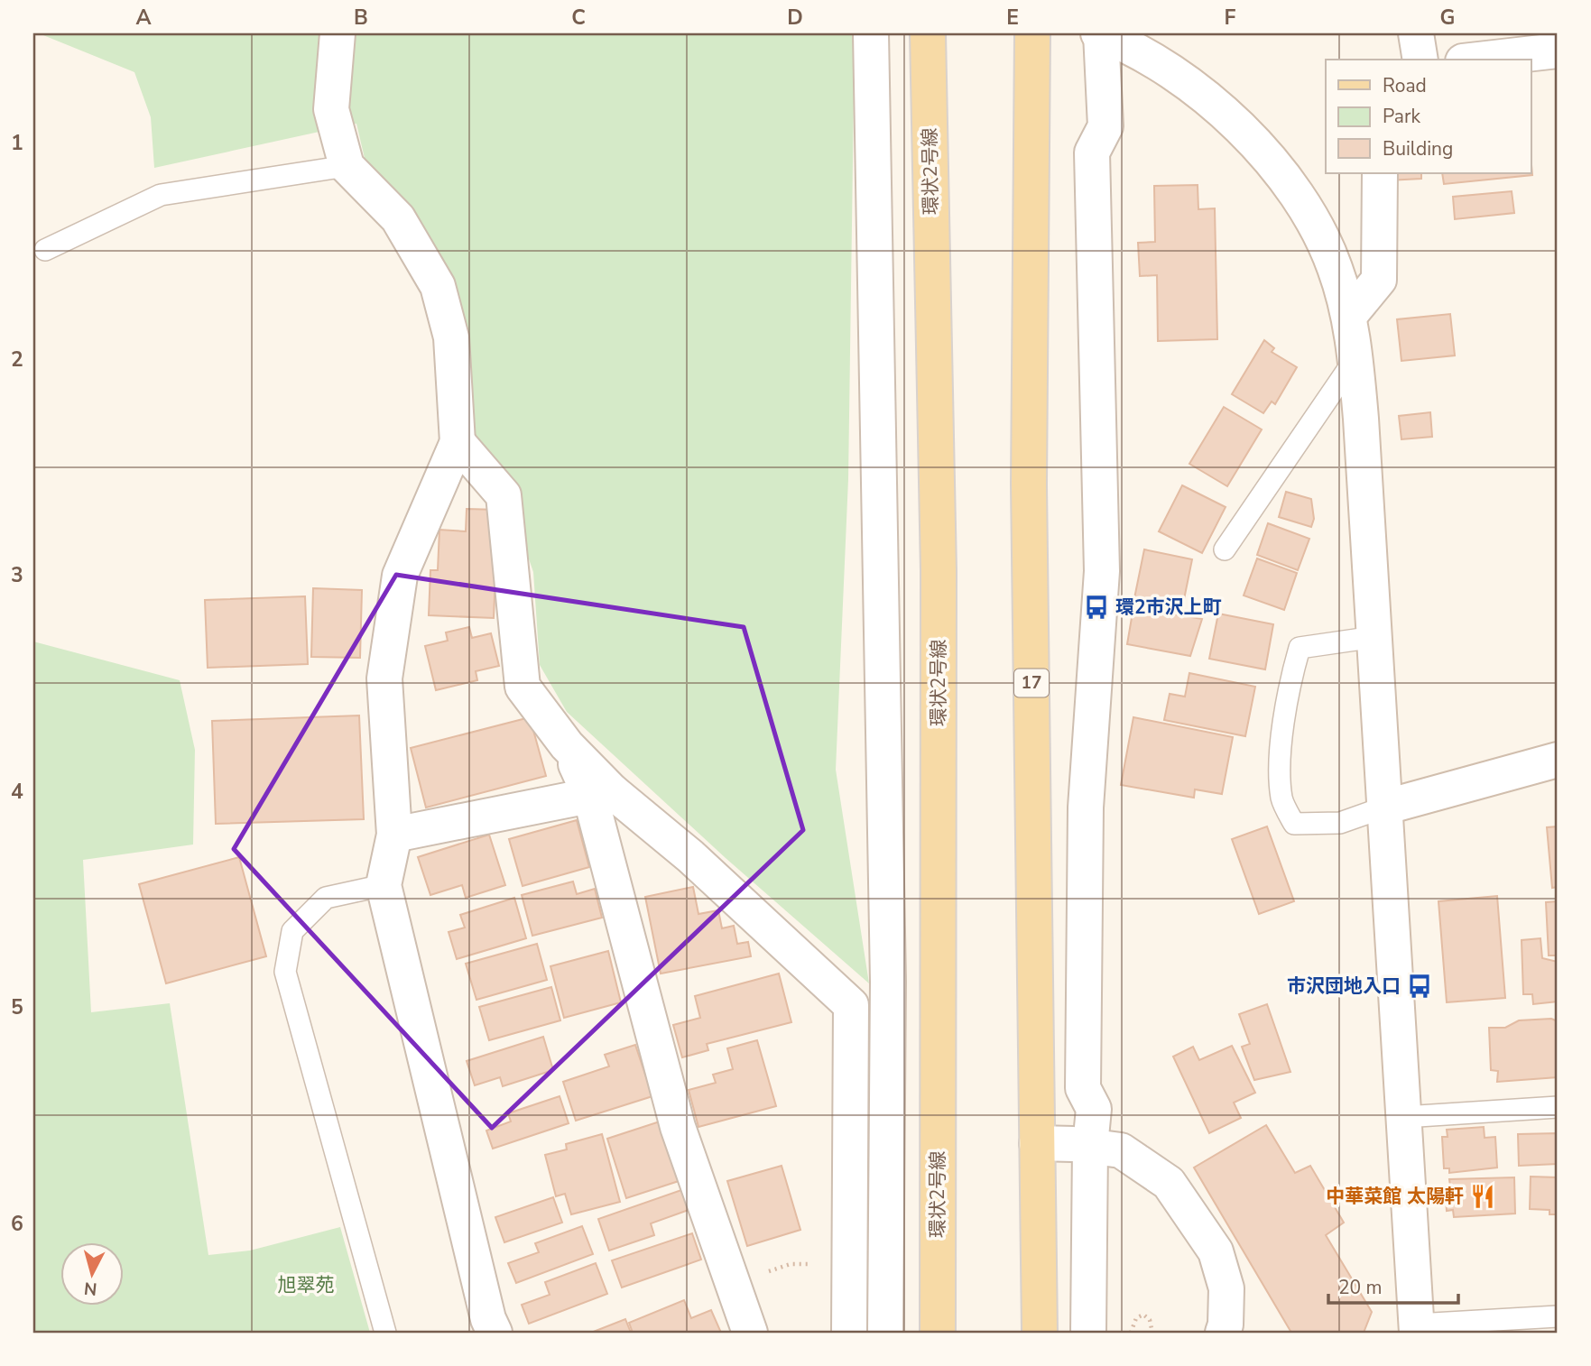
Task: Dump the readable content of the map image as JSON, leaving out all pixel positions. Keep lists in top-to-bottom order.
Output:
{
  "streets": {
    "main road": ["環状2号線", "17"]
  },
  "parks": ["旭翠苑"],
  "places": {
    "bus stop": ["環2市沢上町", "市沢団地入口"],
    "restaurant": ["中華菜館 太陽軒"]
  },
  "legend": ["Road", "Park", "Building"],
  "scale_bar": "20 m",
  "north": "bottom",
  "grid": {
    "columns": [
      "A",
      "B",
      "C",
      "D",
      "E",
      "F",
      "G"
    ],
    "rows": [
      "1",
      "2",
      "3",
      "4",
      "5",
      "6"
    ]
  }
}
